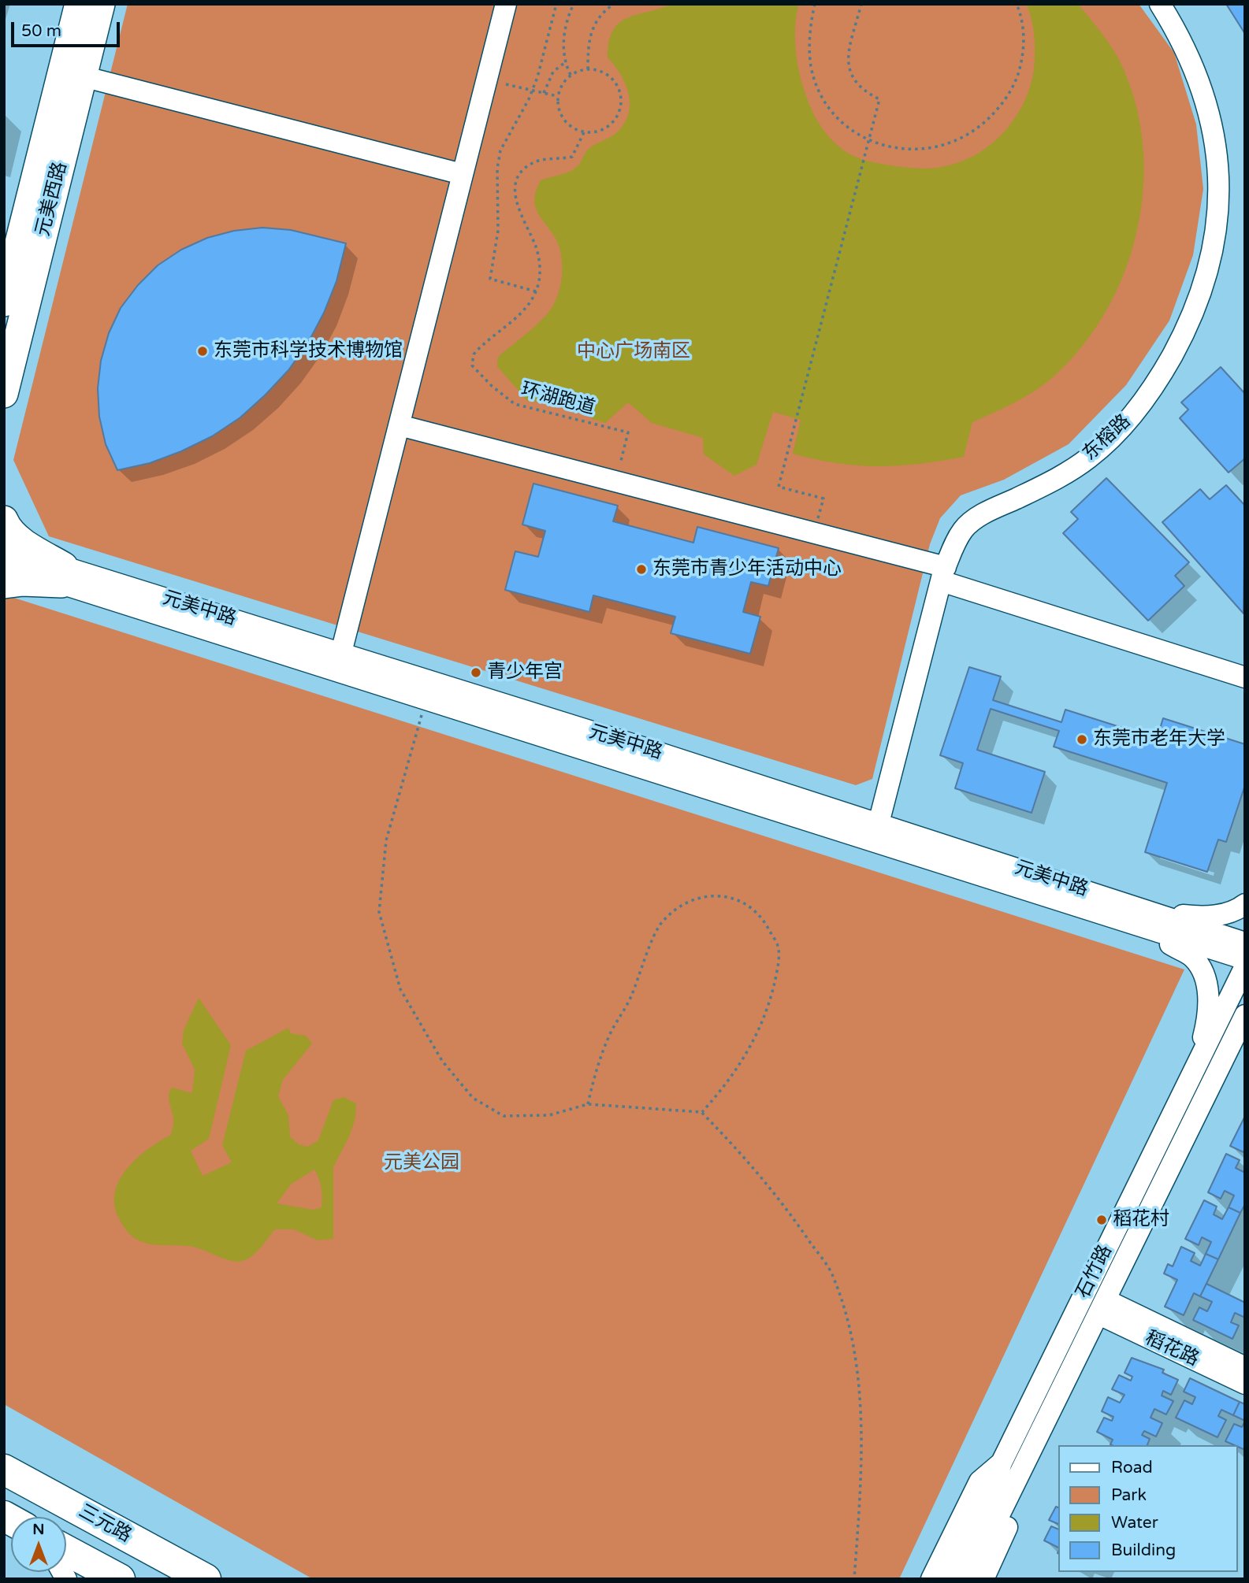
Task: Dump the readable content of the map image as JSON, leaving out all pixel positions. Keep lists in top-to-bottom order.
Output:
{
  "streets": {
    "highway": ["三元路"],
    "main road": ["元美西路"],
    "street": [
      "东榕路",
      "元美中路",
      "石竹路",
      "稻花路"
    ],
    "path": ["环湖跑道"]
  },
  "crossings": [
    ["东榕路", "元美中路"],
    ["石竹路", "稻花路"]
  ],
  "parks": ["中心广场南区", "元美公园"],
  "places": [
    "东莞市科学技术博物馆",
    "东莞市青少年活动中心",
    "青少年宫",
    "东莞市老年大学",
    "稻花村"
  ],
  "legend": [
    "Road",
    "Park",
    "Water",
    "Building"
  ],
  "scale_bar": "50 m",
  "north": "top"
}
